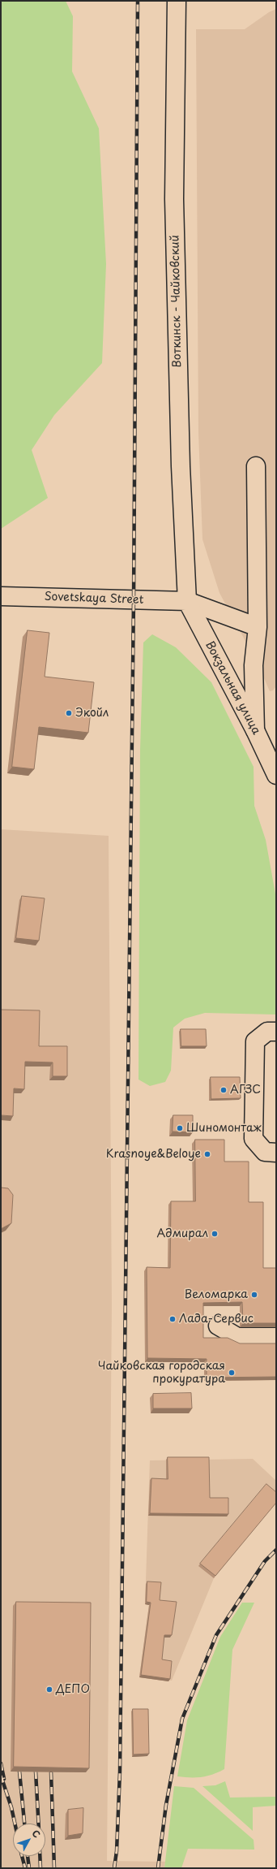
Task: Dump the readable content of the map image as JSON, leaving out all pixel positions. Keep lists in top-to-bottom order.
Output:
{
  "streets": {
    "main road": ["Воткинск - Чайковский", "Sovetskaya Street", "Вокзальная улица"]
  },
  "crossings": [
    ["Воткинск - Чайковский", "Sovetskaya Street"],
    ["Воткинск - Чайковский", "Вокзальная улица"],
    ["Sovetskaya Street", "Вокзальная улица"]
  ],
  "places": [
    "Экойл",
    "АГЗС",
    "Шиномонтаж",
    "Krasnoye&Beloye",
    "Адмирал",
    "Веломарка",
    "Лада-Сервис",
    "Чайковская городская прокуратура",
    "ДЕПО"
  ],
  "north": "top right"
}
